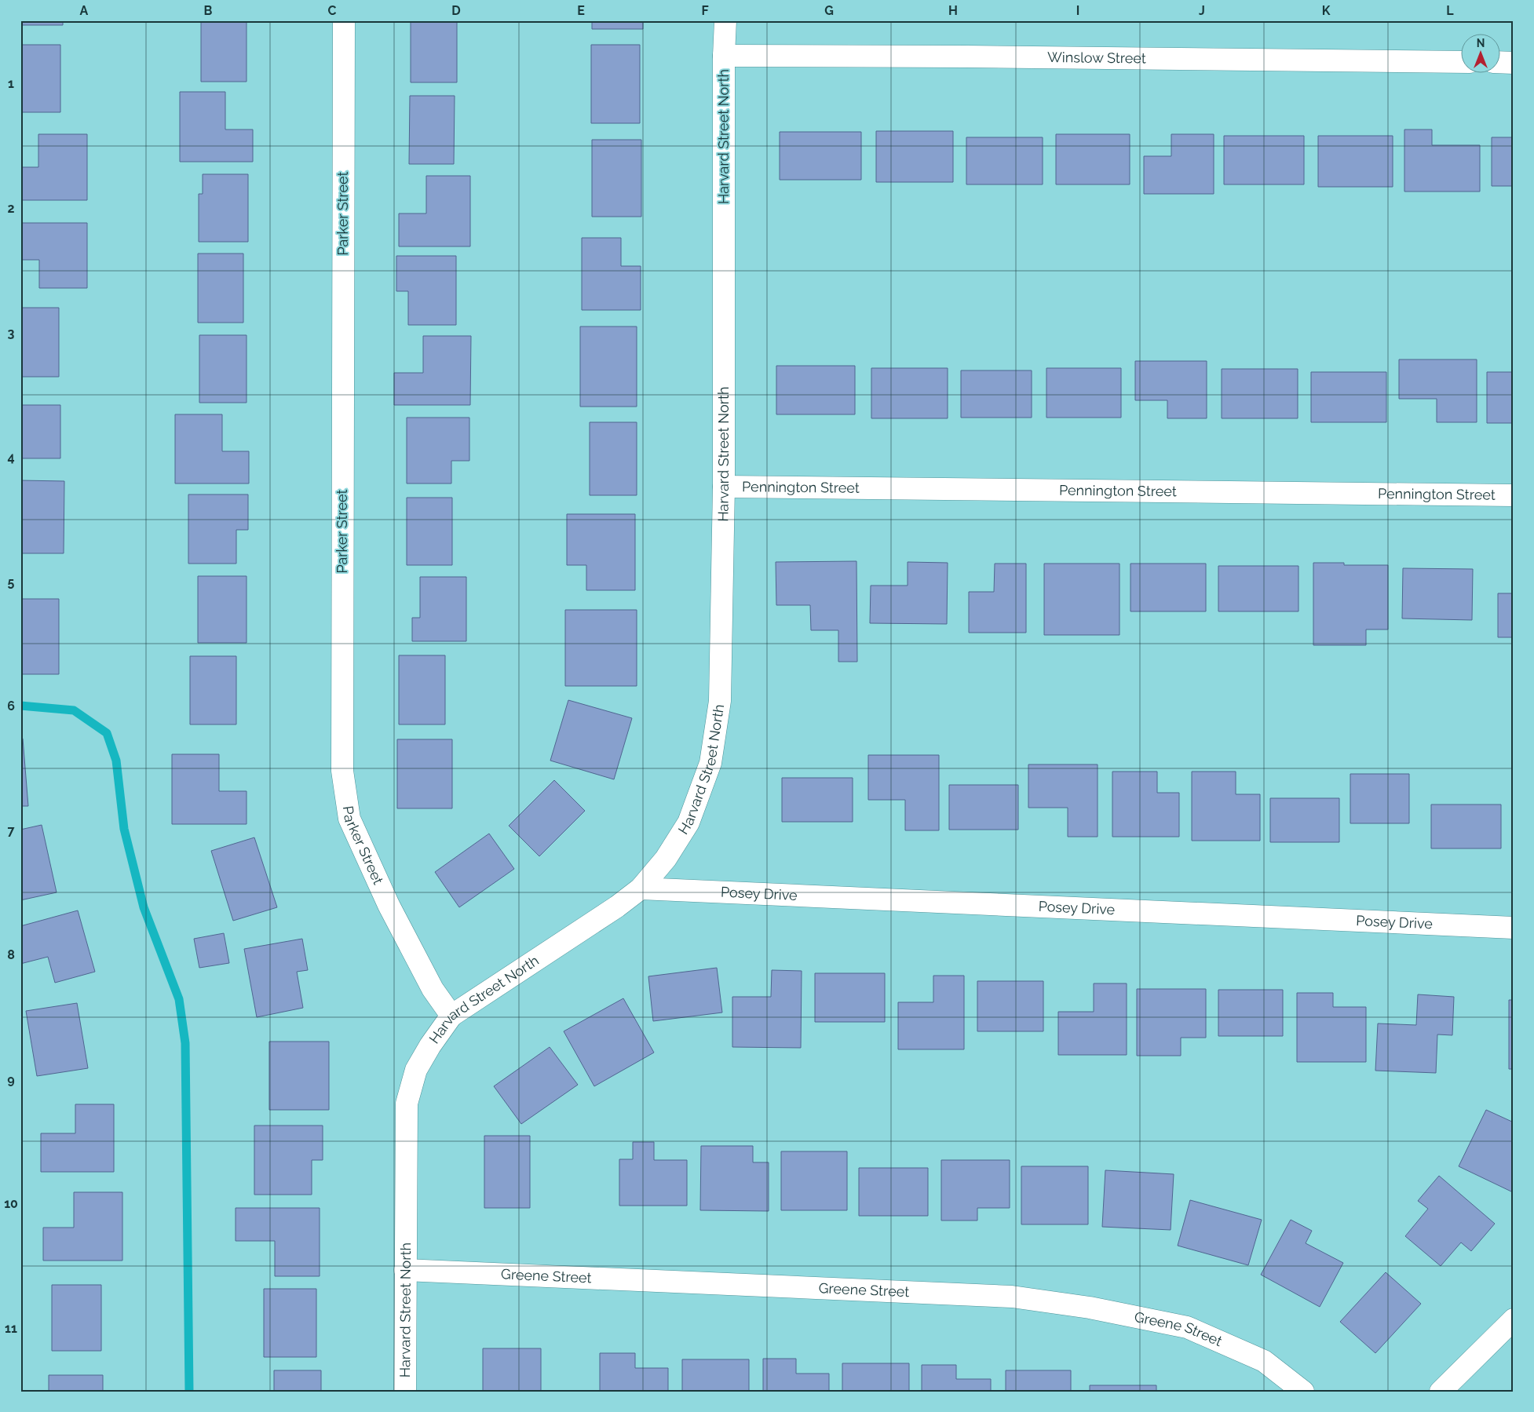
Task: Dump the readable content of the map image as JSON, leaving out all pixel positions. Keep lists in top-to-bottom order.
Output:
{
  "streets": {
    "street": [
      "Winslow Street",
      "Harvard Street North",
      "Parker Street",
      "Pennington Street",
      "Posey Drive",
      "Greene Street"
    ]
  },
  "crossings": [
    ["Winslow Street", "Harvard Street North"],
    ["Harvard Street North", "Parker Street"],
    ["Harvard Street North", "Pennington Street"],
    ["Harvard Street North", "Posey Drive"],
    ["Harvard Street North", "Greene Street"]
  ],
  "north": "top",
  "grid": {
    "columns": [
      "A",
      "B",
      "C",
      "D",
      "E",
      "F",
      "G",
      "H",
      "I",
      "J",
      "K",
      "L"
    ],
    "rows": [
      "1",
      "2",
      "3",
      "4",
      "5",
      "6",
      "7",
      "8",
      "9",
      "10",
      "11"
    ]
  }
}
